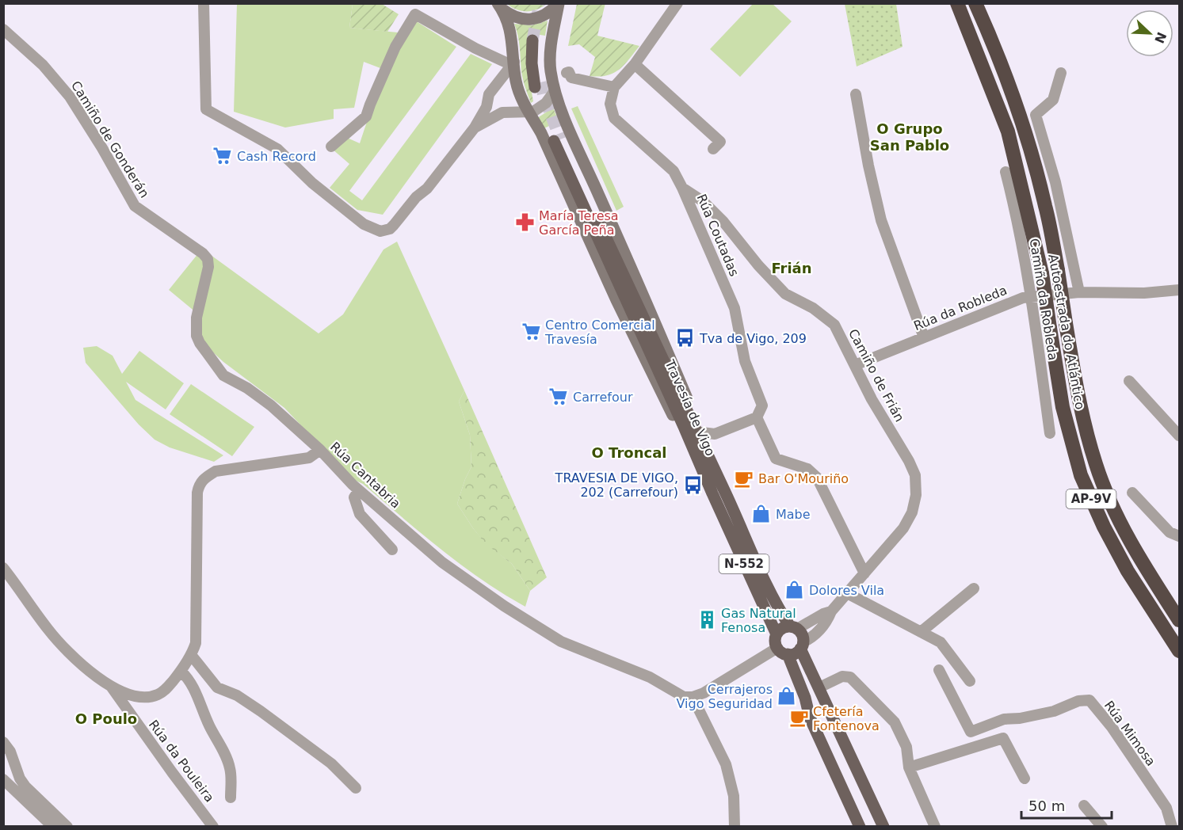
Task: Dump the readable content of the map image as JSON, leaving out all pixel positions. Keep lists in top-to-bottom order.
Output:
{
  "streets": {
    "highway": ["Autoestrada do Atlántico", "AP-9V"],
    "main road": ["Travesía de Vigo", "N-552"],
    "street": [
      "Camiño de Gonderán",
      "Rúa Coutadas",
      "Camiño da Robleda",
      "Rúa da Robleda",
      "Camiño de Frián",
      "Rúa Cantabria",
      "Rúa Mimosa",
      "Rúa da Pouleira"
    ]
  },
  "crossings": [
    ["Camiño de Gonderán", "Rúa Cantabria"],
    ["Rúa Coutadas", "Camiño de Frián"],
    ["Camiño da Robleda", "Rúa da Robleda"],
    ["Rúa da Robleda", "Camiño de Frián"],
    ["Camiño de Frián", "Travesía de Vigo"],
    ["Camiño de Frián", "N-552"],
    ["Travesía de Vigo", "N-552"],
    ["Rúa Cantabria", "Rúa da Pouleira"]
  ],
  "districts": [
    "O Grupo San Pablo",
    "Frián",
    "O Troncal",
    "O Poulo"
  ],
  "places": {
    "supermarket": ["Cash Record", "Centro Comercial Travesía", "Carrefour"],
    "pharmacy": ["María Teresa García Peña"],
    "bus stop": ["Tva de Vigo, 209", "TRAVESIA DE VIGO, 202 (Carrefour)"],
    "cafe": ["Bar O'Mouriño", "Cfetería Fontenova"],
    "shop": ["Mabe", "Dolores Vila", "Cerrajeros Vigo Seguridad"],
    "building": ["Gas Natural Fenosa"]
  },
  "scale_bar": "50 m",
  "north": "bottom right"
}
